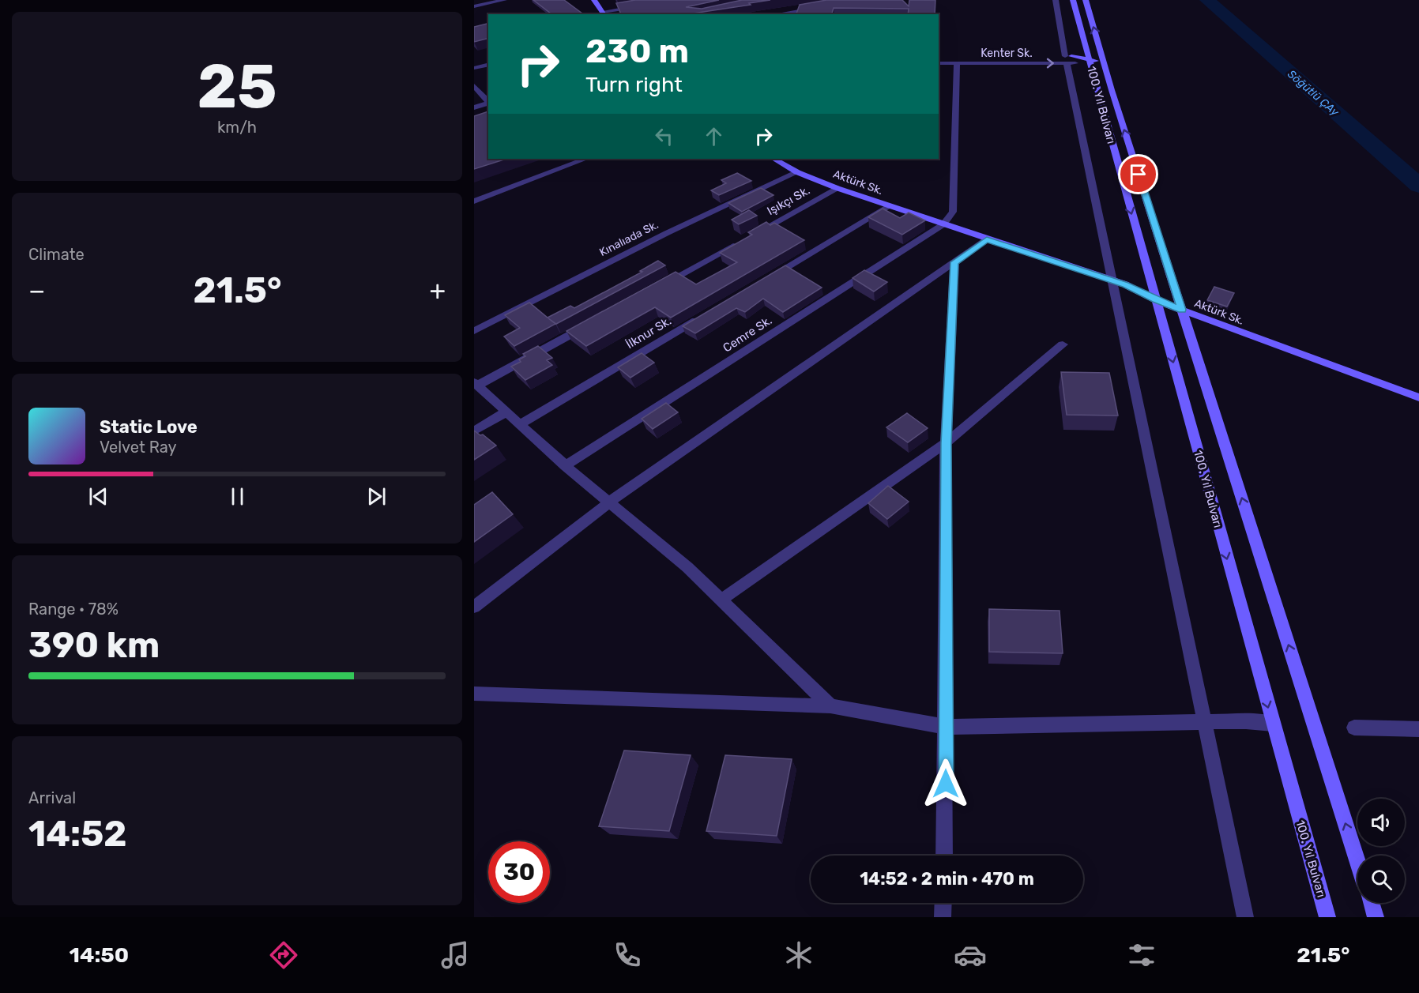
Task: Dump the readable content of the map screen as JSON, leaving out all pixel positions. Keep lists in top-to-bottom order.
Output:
{
  "streets": {
    "main road": ["100. Yıl Bulvarı", "Aktürk Sk."],
    "street": [
      "Kenter Sk.",
      "Işıkçı Sk.",
      "Kınalıada Sk.",
      "İlknur Sk.",
      "Cemre Sk."
    ]
  },
  "crossings": [
    ["100. Yıl Bulvarı", "Aktürk Sk."],
    ["Aktürk Sk.", "Işıkçı Sk."],
    ["Aktürk Sk.", "Kınalıada Sk."],
    ["Aktürk Sk.", "Cemre Sk."]
  ],
  "water": ["Söğütlü ÇAy"],
  "page": {
    "tile": [
      ["25", "km/h"],
      "Climate",
      ["Range · 78%", "390 km"],
      ["Arrival", "14:52"]
    ],
    "turn": ["230 m", "Turn right"],
    "heat": ["−", "21.5°", "+"],
    "song": ["Static Love", "Velvet Ray"],
    "limit": "30",
    "trip": "14:52 · 2 min · 470 m",
    "tabs": ["14:50", "21.5°"]
  }
}
